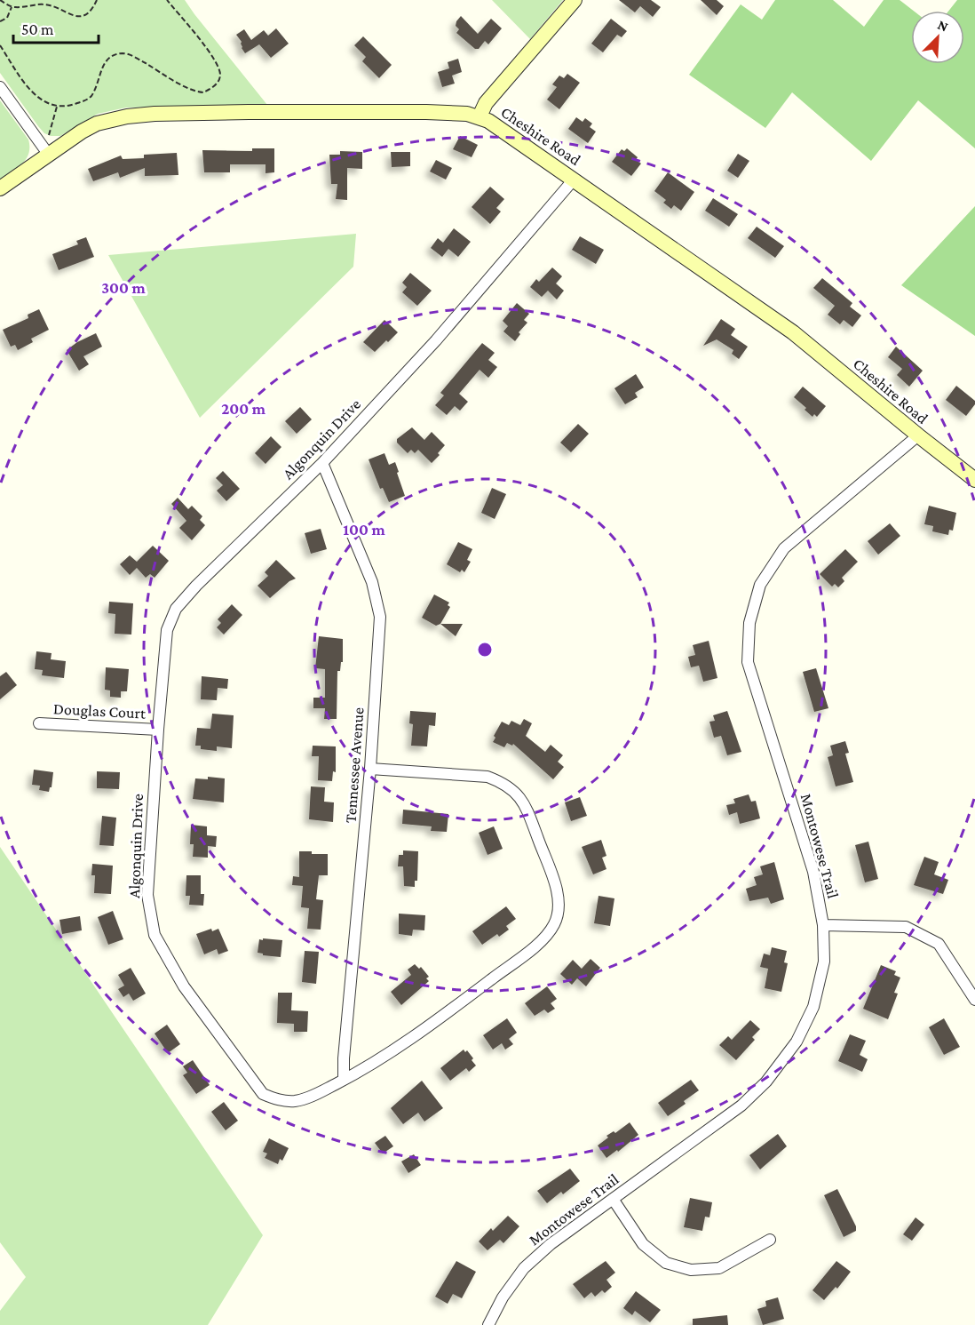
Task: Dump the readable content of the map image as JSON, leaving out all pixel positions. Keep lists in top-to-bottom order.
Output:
{
  "streets": {
    "street": [
      "Cheshire Road",
      "Algonquin Drive",
      "Douglas Court",
      "Tennessee Avenue",
      "Montowese Trail"
    ]
  },
  "crossings": [
    ["Cheshire Road", "Algonquin Drive"],
    ["Cheshire Road", "Montowese Trail"],
    ["Algonquin Drive", "Douglas Court"],
    ["Algonquin Drive", "Tennessee Avenue"]
  ],
  "scale_bar": "50 m",
  "north": "top right",
  "rings": ["300 m", "200 m", "100 m"]
}
